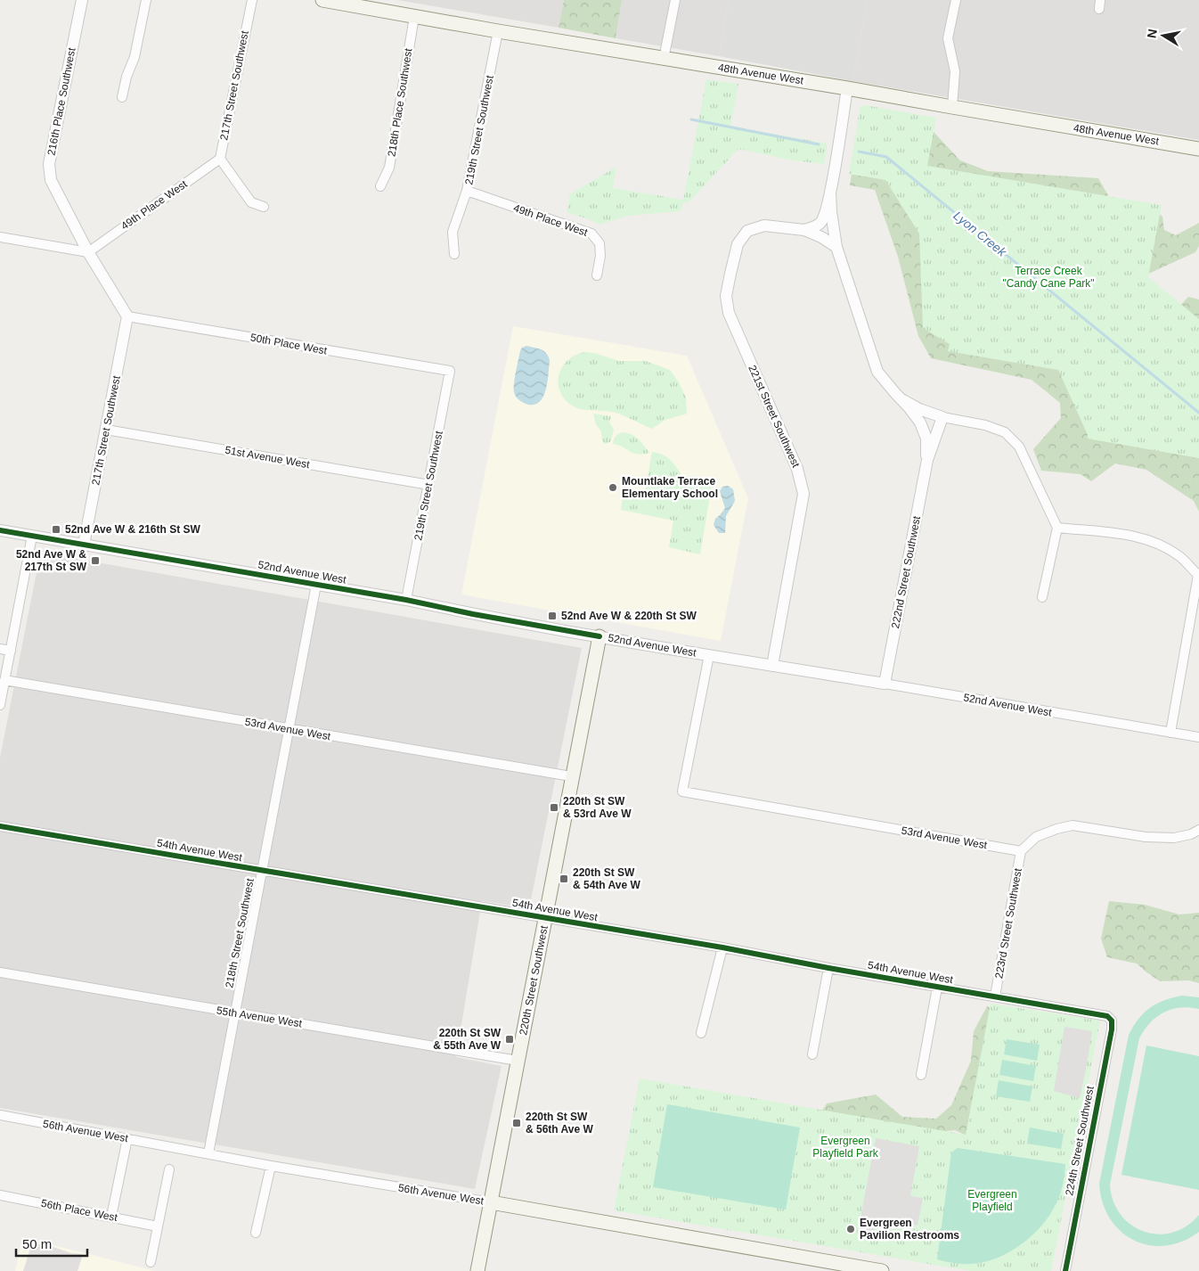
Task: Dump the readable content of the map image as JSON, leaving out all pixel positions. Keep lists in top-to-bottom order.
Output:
{
  "streets": {
    "main road": ["48th Avenue West", "220th Street Southwest", "56th Avenue West"],
    "street": [
      "217th Street Southwest",
      "216th Place Southwest",
      "218th Place Southwest",
      "219th Street Southwest",
      "49th Place West",
      "50th Place West",
      "221st Street Southwest",
      "51st Avenue West",
      "52nd Avenue West",
      "222nd Street Southwest",
      "53rd Avenue West",
      "54th Avenue West",
      "223rd Street Southwest",
      "218th Street Southwest",
      "55th Avenue West",
      "224th Street Southwest",
      "56th Place West"
    ]
  },
  "crossings": [
    ["48th Avenue West", "218th Place Southwest"],
    ["48th Avenue West", "219th Street Southwest"],
    ["217th Street Southwest", "216th Place Southwest"],
    ["217th Street Southwest", "49th Place West"],
    ["217th Street Southwest", "50th Place West"],
    ["217th Street Southwest", "51st Avenue West"],
    ["217th Street Southwest", "52nd Avenue West"],
    ["216th Place Southwest", "49th Place West"],
    ["216th Place Southwest", "50th Place West"],
    ["219th Street Southwest", "49th Place West"],
    ["219th Street Southwest", "50th Place West"],
    ["219th Street Southwest", "51st Avenue West"],
    ["219th Street Southwest", "52nd Avenue West"],
    ["221st Street Southwest", "52nd Avenue West"],
    ["221st Street Southwest", "222nd Street Southwest"],
    ["52nd Avenue West", "222nd Street Southwest"],
    ["52nd Avenue West", "53rd Avenue West"],
    ["52nd Avenue West", "218th Street Southwest"],
    ["52nd Avenue West", "220th Street Southwest"],
    ["53rd Avenue West", "223rd Street Southwest"],
    ["53rd Avenue West", "218th Street Southwest"],
    ["53rd Avenue West", "220th Street Southwest"],
    ["54th Avenue West", "223rd Street Southwest"],
    ["54th Avenue West", "218th Street Southwest"],
    ["54th Avenue West", "220th Street Southwest"],
    ["54th Avenue West", "224th Street Southwest"],
    ["218th Street Southwest", "55th Avenue West"],
    ["218th Street Southwest", "56th Avenue West"],
    ["220th Street Southwest", "55th Avenue West"],
    ["220th Street Southwest", "56th Avenue West"]
  ],
  "water": ["Lyon Creek"],
  "parks": ["Terrace Creek \"Candy Cane Park\"", "Evergreen Playfield Park", "Evergreen Playfield"],
  "places": {
    "other": ["Mountlake Terrace Elementary School", "Evergreen Pavilion Restrooms"],
    "transit": [
      "52nd Ave W & 216th St SW",
      "52nd Ave W & 217th St SW",
      "52nd Ave W & 220th St SW",
      "220th St SW & 53rd Ave W",
      "220th St SW & 54th Ave W",
      "220th St SW & 55th Ave W",
      "220th St SW & 56th Ave W"
    ]
  },
  "scale_bar": "50 m",
  "north": "left"
}
